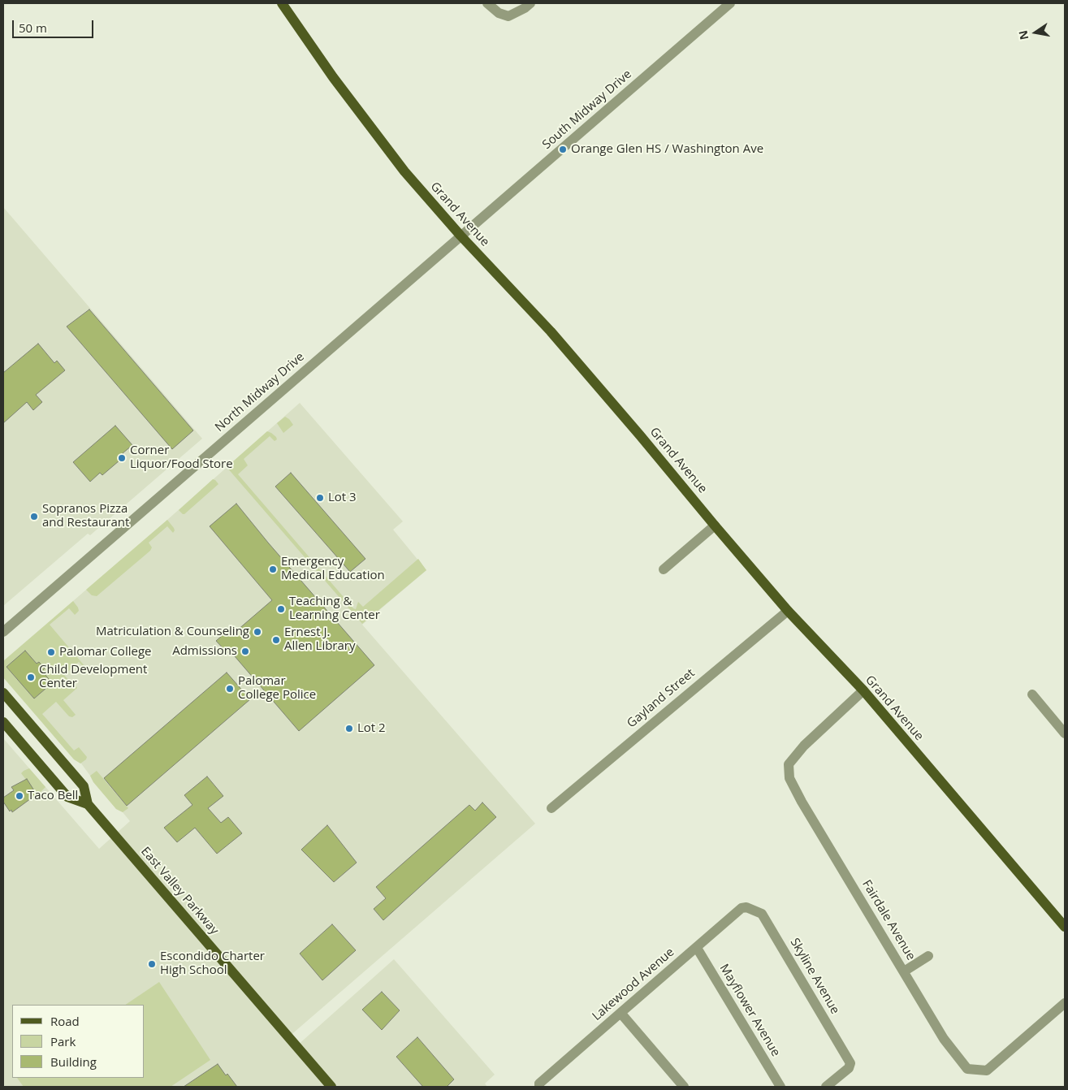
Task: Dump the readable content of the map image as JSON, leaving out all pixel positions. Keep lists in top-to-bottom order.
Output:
{
  "streets": {
    "main road": ["Grand Avenue", "East Valley Parkway"],
    "street": [
      "South Midway Drive",
      "North Midway Drive",
      "Gayland Street",
      "Fairdale Avenue",
      "Skyline Avenue",
      "Lakewood Avenue",
      "Mayflower Avenue"
    ]
  },
  "crossings": [
    ["South Midway Drive", "Grand Avenue"],
    ["South Midway Drive", "North Midway Drive"],
    ["Grand Avenue", "North Midway Drive"],
    ["Grand Avenue", "Gayland Street"],
    ["Grand Avenue", "Fairdale Avenue"],
    ["Skyline Avenue", "Lakewood Avenue"],
    ["Lakewood Avenue", "Mayflower Avenue"]
  ],
  "places": [
    "Orange Glen HS / Washington Ave",
    "Corner Liquor/Food Store",
    "Lot 3",
    "Sopranos Pizza and Restaurant",
    "Emergency Medical Education",
    "Teaching & Learning Center",
    "Matriculation & Counseling",
    "Ernest J. Allen Library",
    "Admissions",
    "Palomar College",
    "Child Development Center",
    "Palomar College Police",
    "Lot 2",
    "Taco Bell",
    "Escondido Charter High School"
  ],
  "legend": ["Road", "Park", "Building"],
  "scale_bar": "50 m",
  "north": "left"
}
